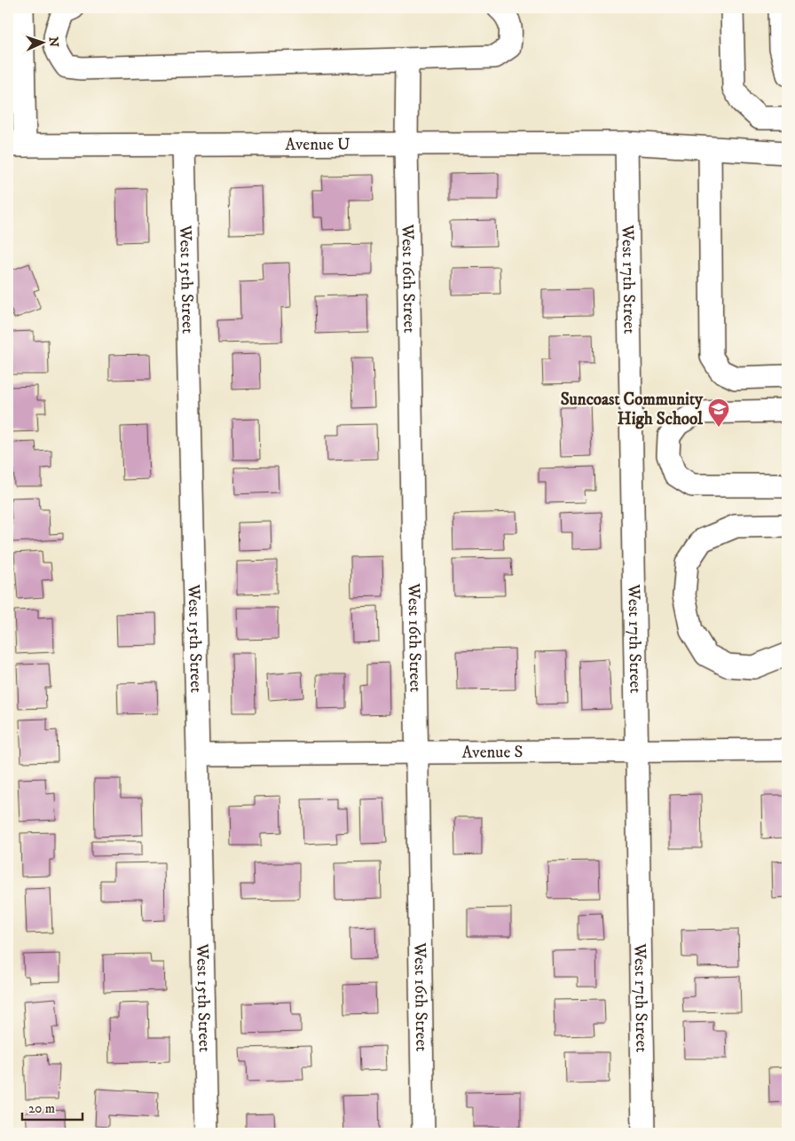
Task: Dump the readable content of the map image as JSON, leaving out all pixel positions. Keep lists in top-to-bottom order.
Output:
{
  "streets": {
    "street": [
      "Avenue U",
      "West 17th Street",
      "West 16th Street",
      "West 15th Street",
      "Avenue S"
    ]
  },
  "crossings": [
    ["Avenue U", "West 17th Street"],
    ["Avenue U", "West 16th Street"],
    ["Avenue U", "West 15th Street"],
    ["West 17th Street", "Avenue S"],
    ["West 16th Street", "Avenue S"],
    ["West 15th Street", "Avenue S"]
  ],
  "places": {
    "school or university": ["Suncoast Community High School"]
  },
  "scale_bar": "20 m",
  "north": "right"
}
